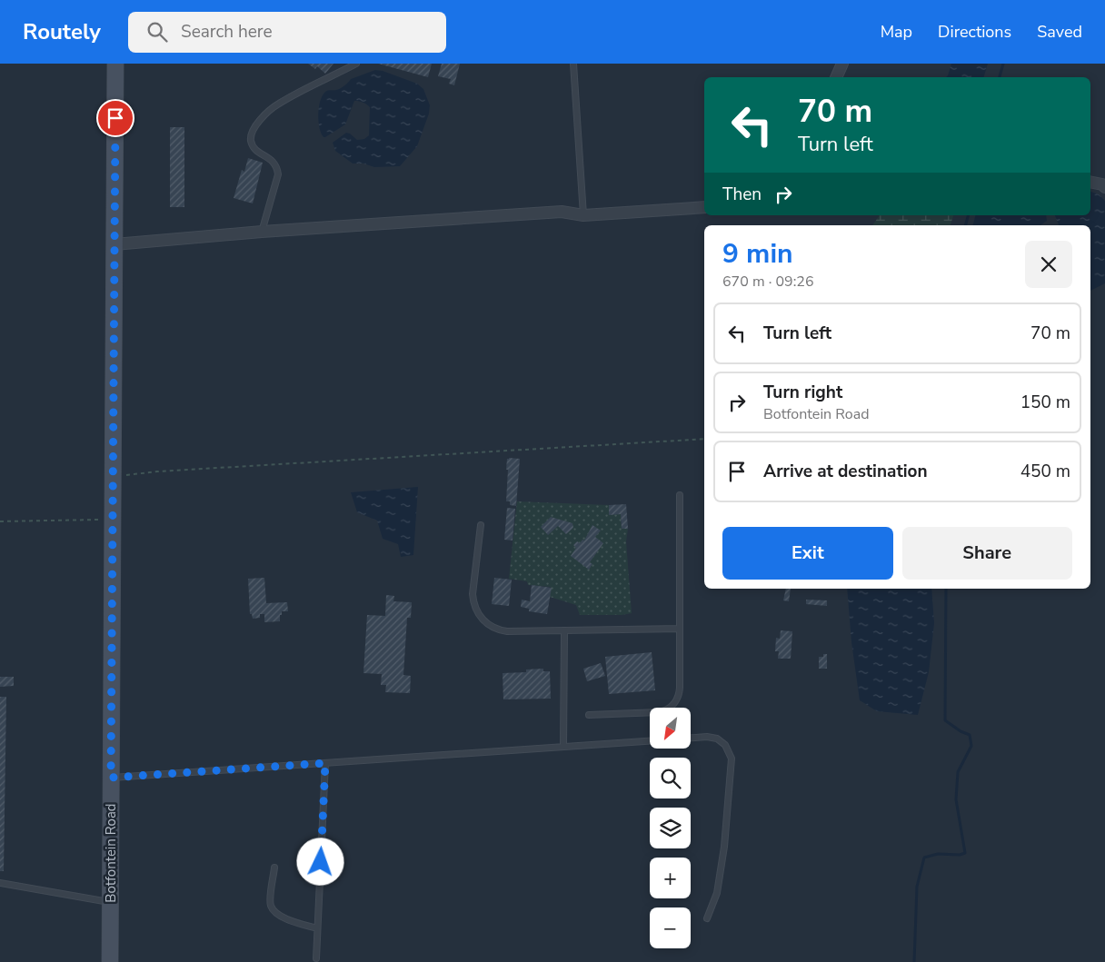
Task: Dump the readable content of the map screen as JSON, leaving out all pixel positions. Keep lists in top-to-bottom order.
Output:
{
  "streets": {
    "main road": ["Botfontein Road"]
  },
  "north": "bottom left",
  "page": {
    "header": "Routely",
    "search": "Search here",
    "nav": ["Map", "Directions", "Saved"],
    "turn": ["70 m", "Turn left"],
    "then": "Then",
    "heading": ["9 min", "670 m · 09:26"],
    "list": [
      {
        "name": "Turn left",
        "value": "70 m"
      },
      {
        "name": "Turn right",
        "note": "Botfontein Road",
        "value": "150 m"
      },
      {
        "name": "Arrive at destination",
        "value": "450 m"
      }
    ],
    "buttons": ["Exit", "Share"],
    "map_buttons": ["+", "−"]
  }
}
